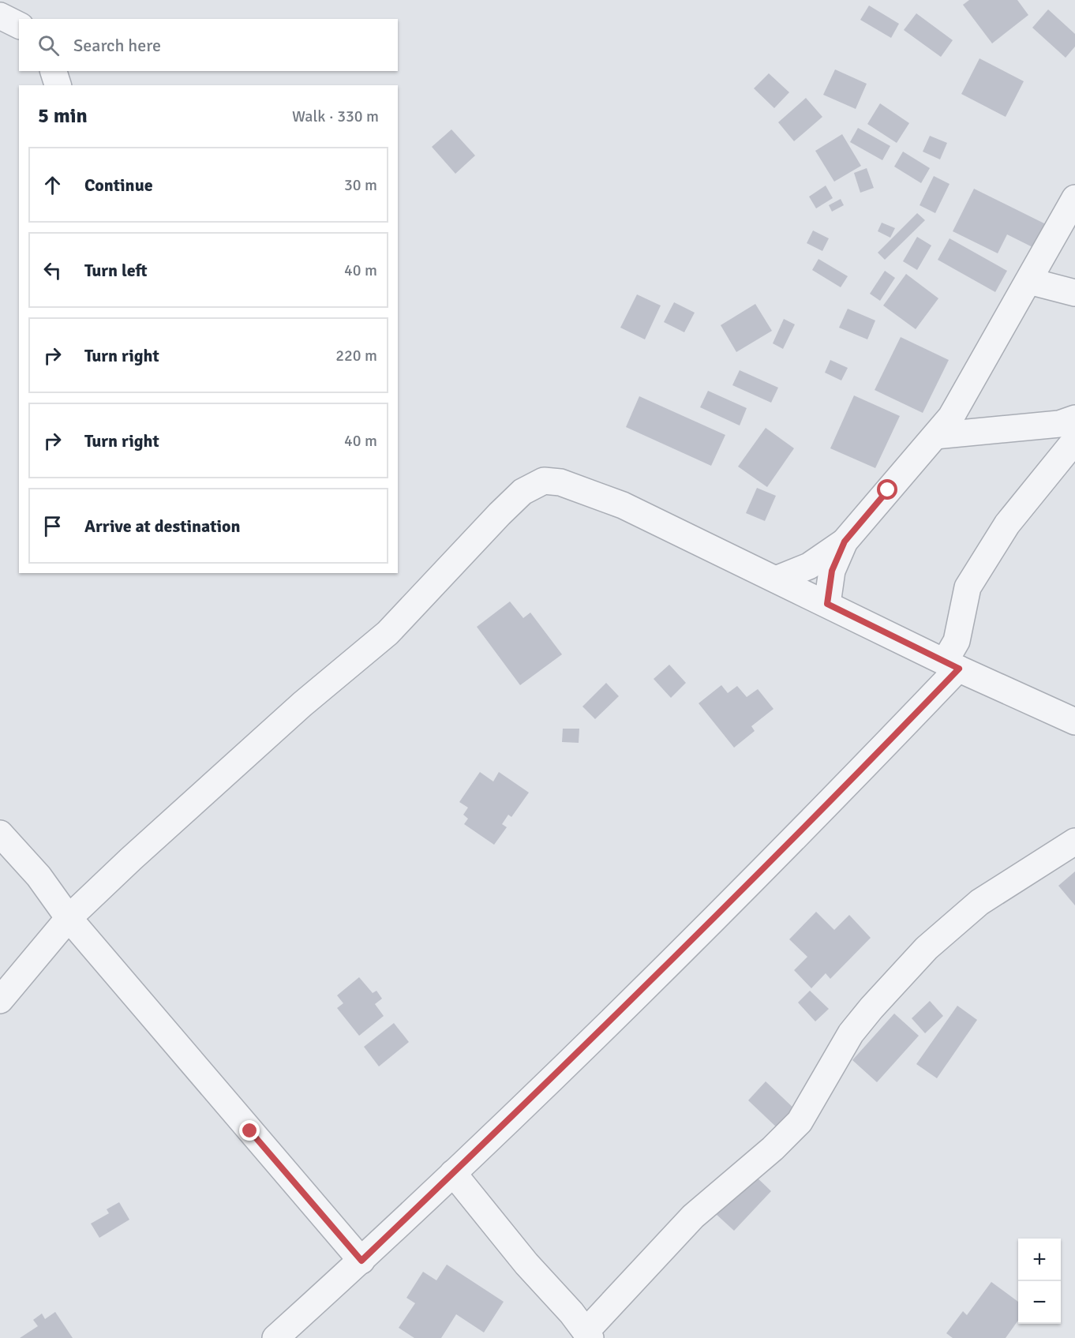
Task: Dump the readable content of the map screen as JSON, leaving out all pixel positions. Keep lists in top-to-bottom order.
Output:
{
  "page": {
    "search": "Search here",
    "heading": ["5 min", "Walk · 330 m"],
    "list": [
      ["Continue", "30 m"],
      ["Turn left", "40 m"],
      ["Turn right", "220 m"],
      ["Turn right", "40 m"],
      "Arrive at destination"
    ],
    "map_buttons": ["+", "−"]
  }
}
